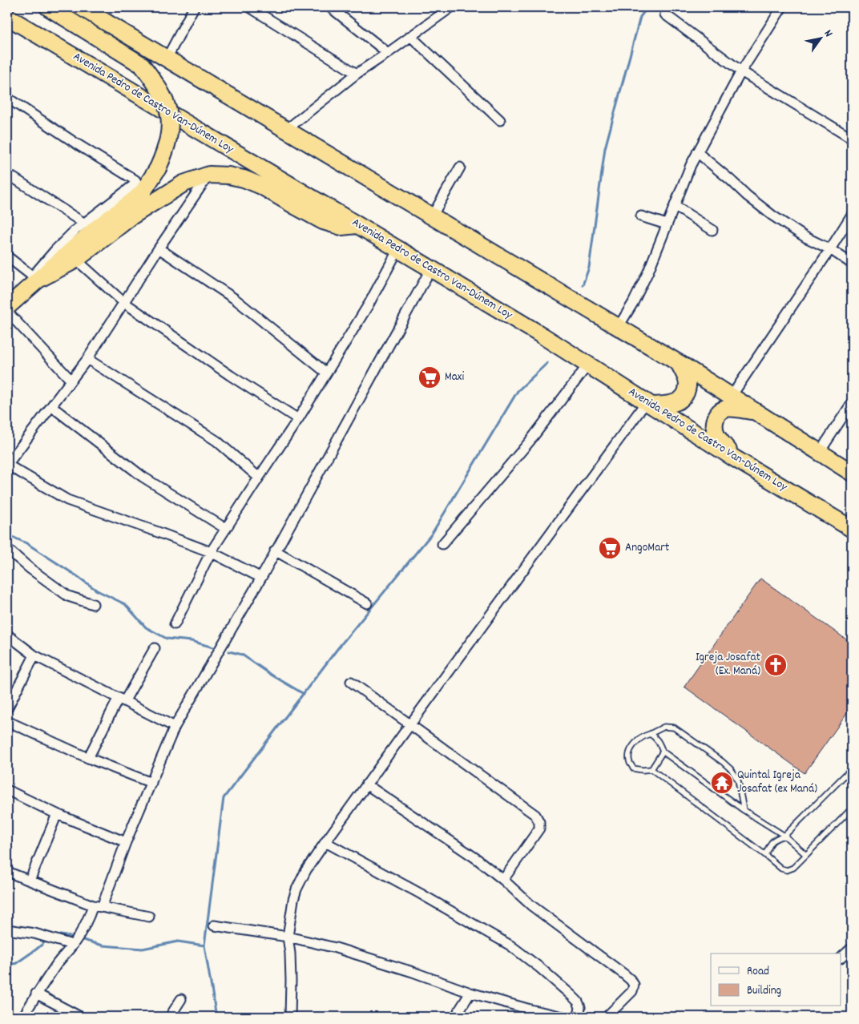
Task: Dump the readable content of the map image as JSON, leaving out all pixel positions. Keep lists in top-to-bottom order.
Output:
{
  "streets": {
    "highway": ["Avenida Pedro de Castro Van-Dúnem Loy"]
  },
  "places": {
    "supermarket": ["Maxi", "AngoMart"],
    "church": ["Igreja Josafat (Ex. Maná)"],
    "temple": ["Quintal Igreja Josafat (ex Maná)"]
  },
  "legend": ["Road", "Building"],
  "north": "top right"
}
